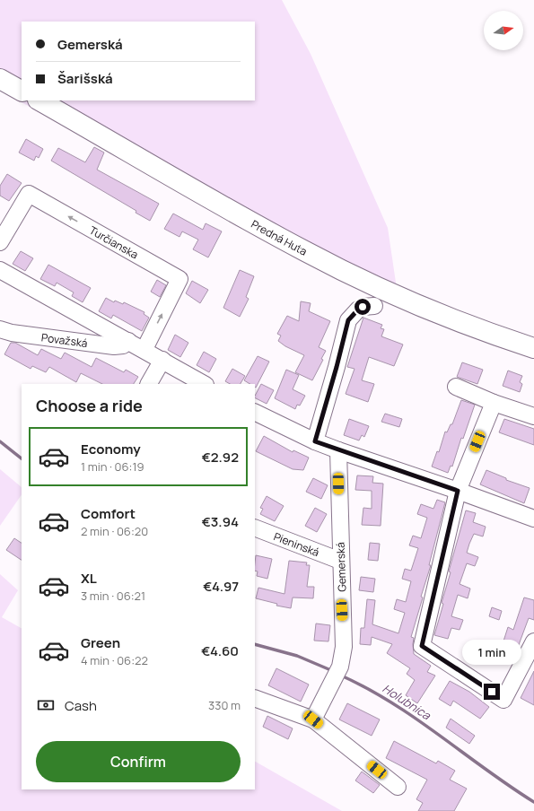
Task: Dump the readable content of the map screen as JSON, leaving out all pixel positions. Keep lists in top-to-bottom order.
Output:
{
  "streets": {
    "main road": ["Predná Huta"],
    "street": [
      "Turčianska",
      "Považská",
      "Pieninská",
      "Gemerská"
    ]
  },
  "crossings": [
    ["Pieninská", "Gemerská"]
  ],
  "water": ["Holubnica"],
  "north": "right",
  "page": {
    "banner": ["Gemerská", "Šarišská"],
    "heading": "Choose a ride",
    "list": [
      {
        "name": "Economy",
        "note": "1 min · 06:19",
        "value": "€2.92"
      },
      {
        "name": "Comfort",
        "note": "2 min · 06:20",
        "value": "€3.94"
      },
      {
        "name": "XL",
        "note": "3 min · 06:21",
        "value": "€4.97"
      },
      {
        "name": "Green",
        "note": "4 min · 06:22",
        "value": "€4.60"
      }
    ],
    "bubble": "1 min",
    "pay": ["Cash", "330 m"],
    "buttons": "Confirm"
  }
}
